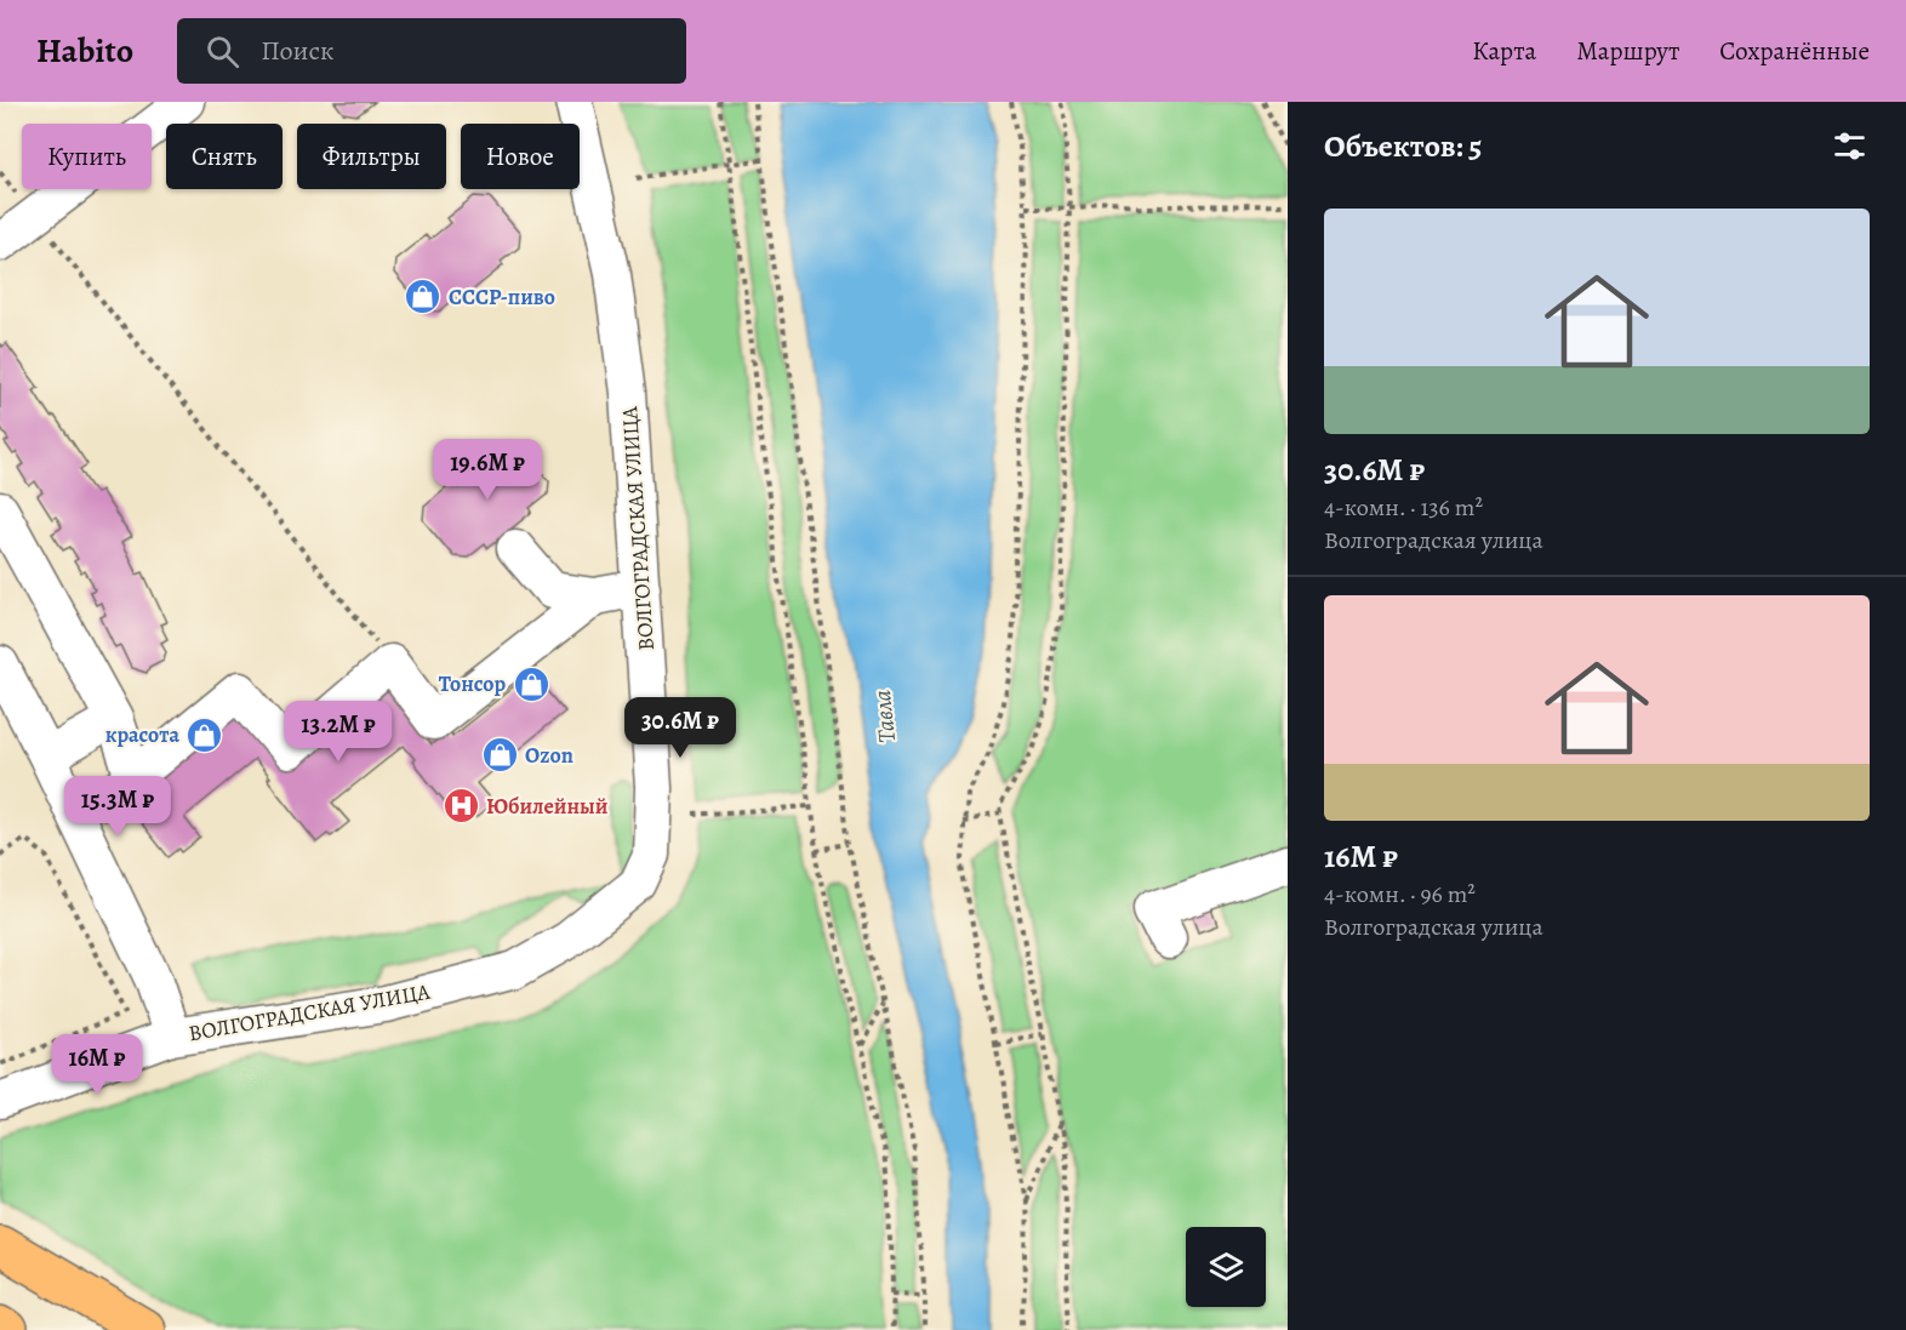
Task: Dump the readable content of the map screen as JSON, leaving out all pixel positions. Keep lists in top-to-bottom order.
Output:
{
  "streets": {
    "street": ["ВОЛГОГРАДСКАЯ УЛИЦА"]
  },
  "water": ["Тавла"],
  "places": {
    "shop": [
      "СССР-пиво",
      "Тонсор",
      "красота",
      "Ozon"
    ],
    "hospital": ["Юбилейный"]
  },
  "page": {
    "header": "Habito",
    "search": "Поиск",
    "nav": ["Карта", "Маршрут", "Сохранённые"],
    "heading": "Объектов: 5",
    "chip": [
      "Купить",
      "Снять",
      "Фильтры",
      "Новое"
    ],
    "list": [
      {
        "name": "30.6M ₽",
        "note": "4-комн. · 136 m² · Волгоградская улица"
      },
      {
        "name": "16M ₽",
        "note": "4-комн. · 96 m² · Волгоградская улица"
      }
    ],
    "price": [
      "19.6M ₽",
      "30.6M ₽",
      "13.2M ₽",
      "15.3M ₽",
      "16M ₽"
    ]
  }
}
